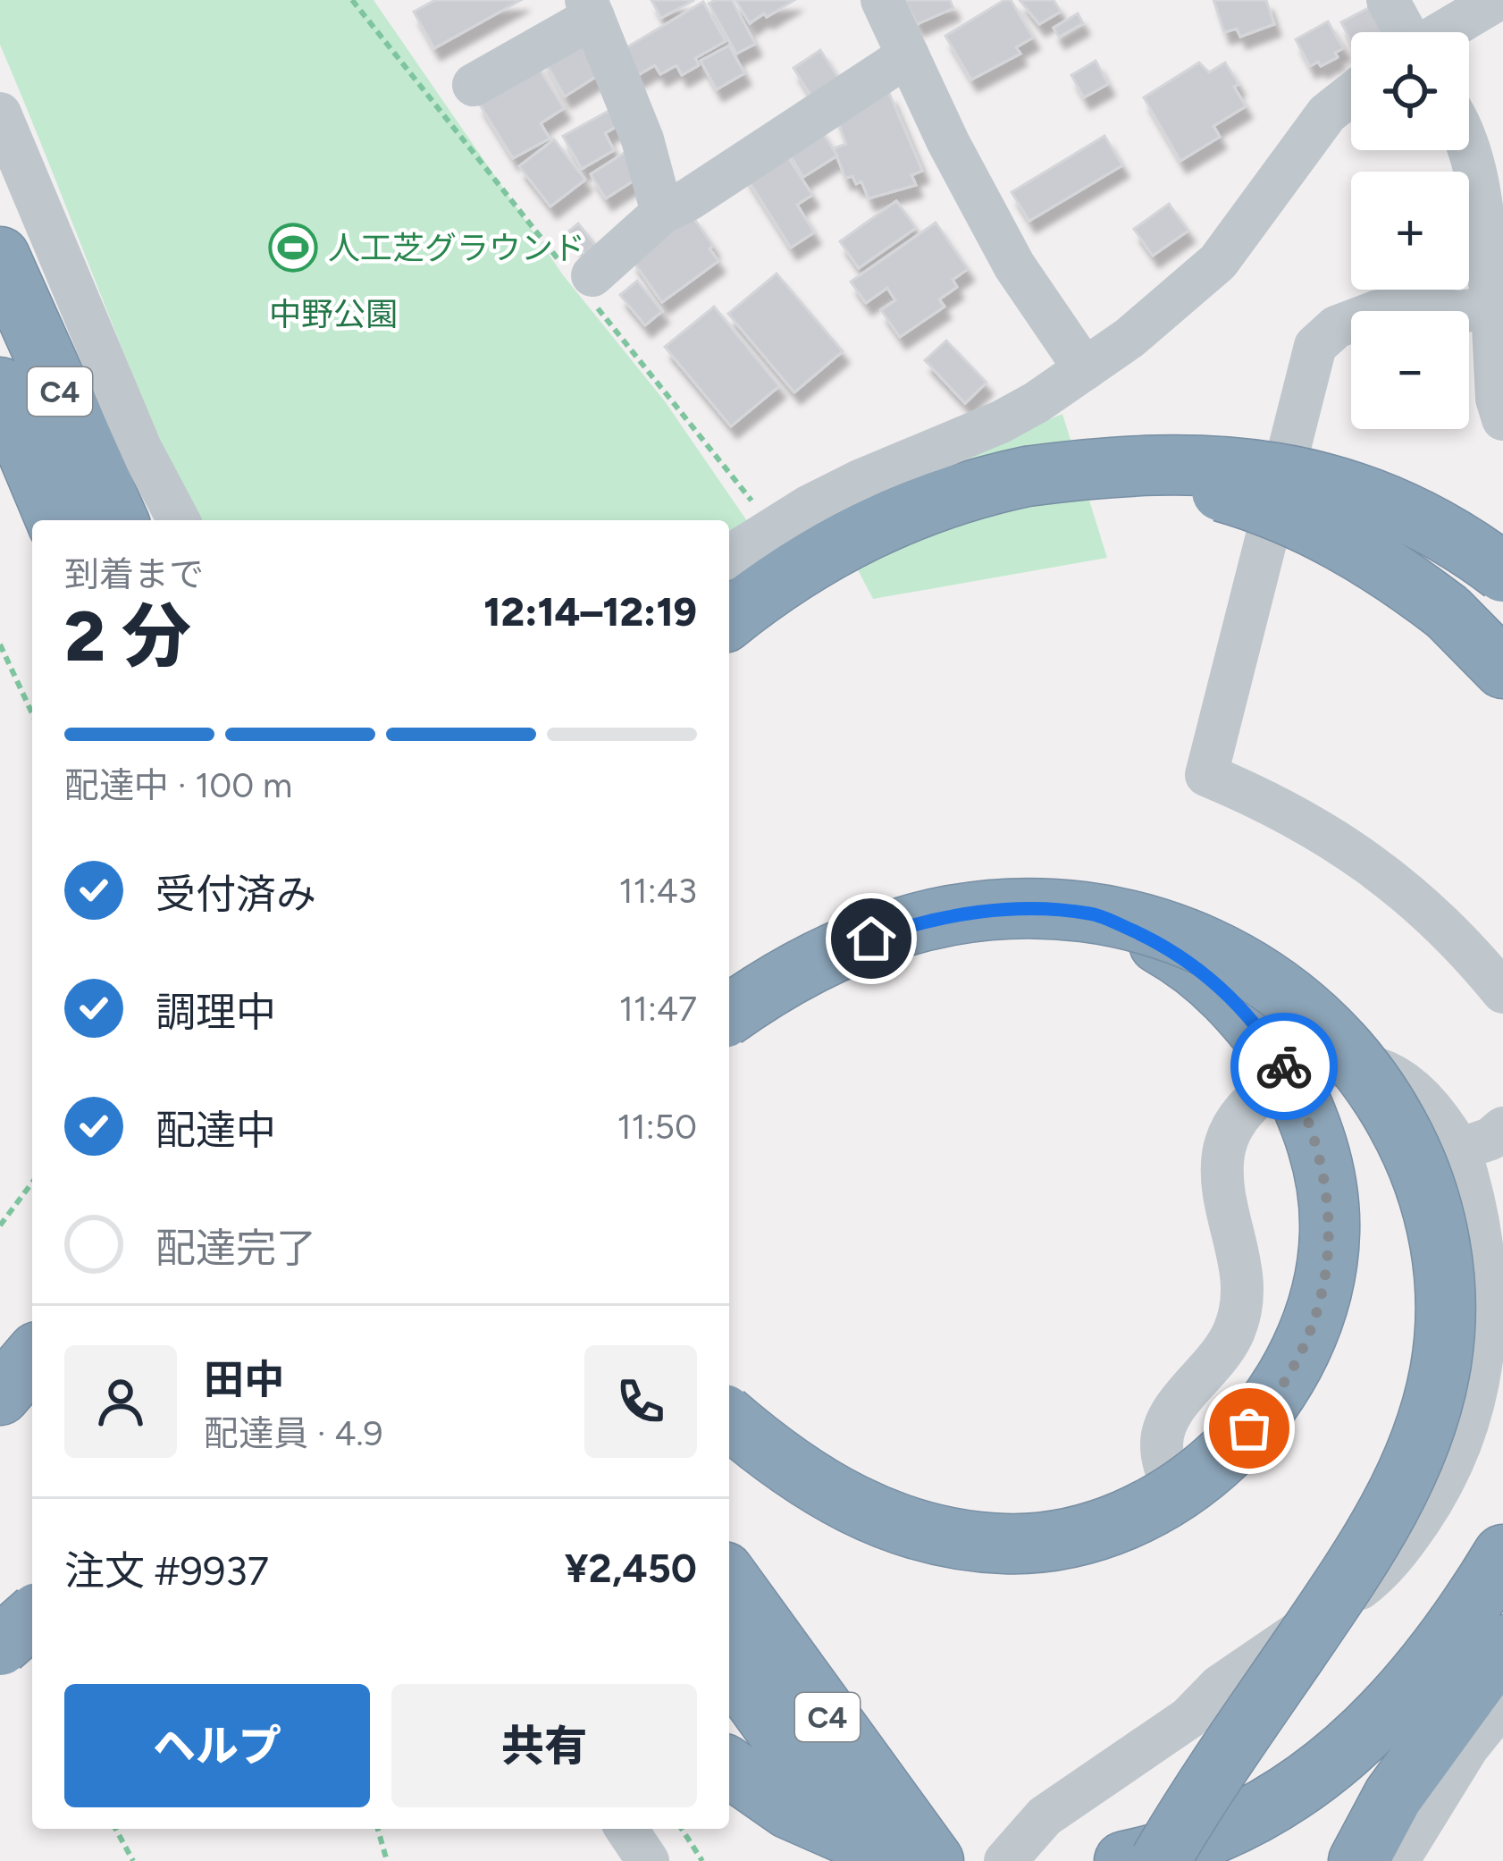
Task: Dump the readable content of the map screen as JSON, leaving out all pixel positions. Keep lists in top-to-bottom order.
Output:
{
  "streets": {
    "highway": ["C4"]
  },
  "parks": ["中野公園"],
  "places": {
    "sports": ["人工芝グラウンド"]
  },
  "page": {
    "map_buttons": ["+", "−"],
    "heading": ["2 分", "到着まで", "12:14–12:19"],
    "panel": [
      "田中",
      "配達員 · 4.9",
      "注文 #9937",
      "¥2,450"
    ],
    "bar": "配達中 · 100 m",
    "list": [
      ["受付済み", "11:43"],
      ["調理中", "11:47"],
      ["配達中", "11:50"],
      "配達完了"
    ],
    "buttons": ["ヘルプ", "共有"]
  }
}
